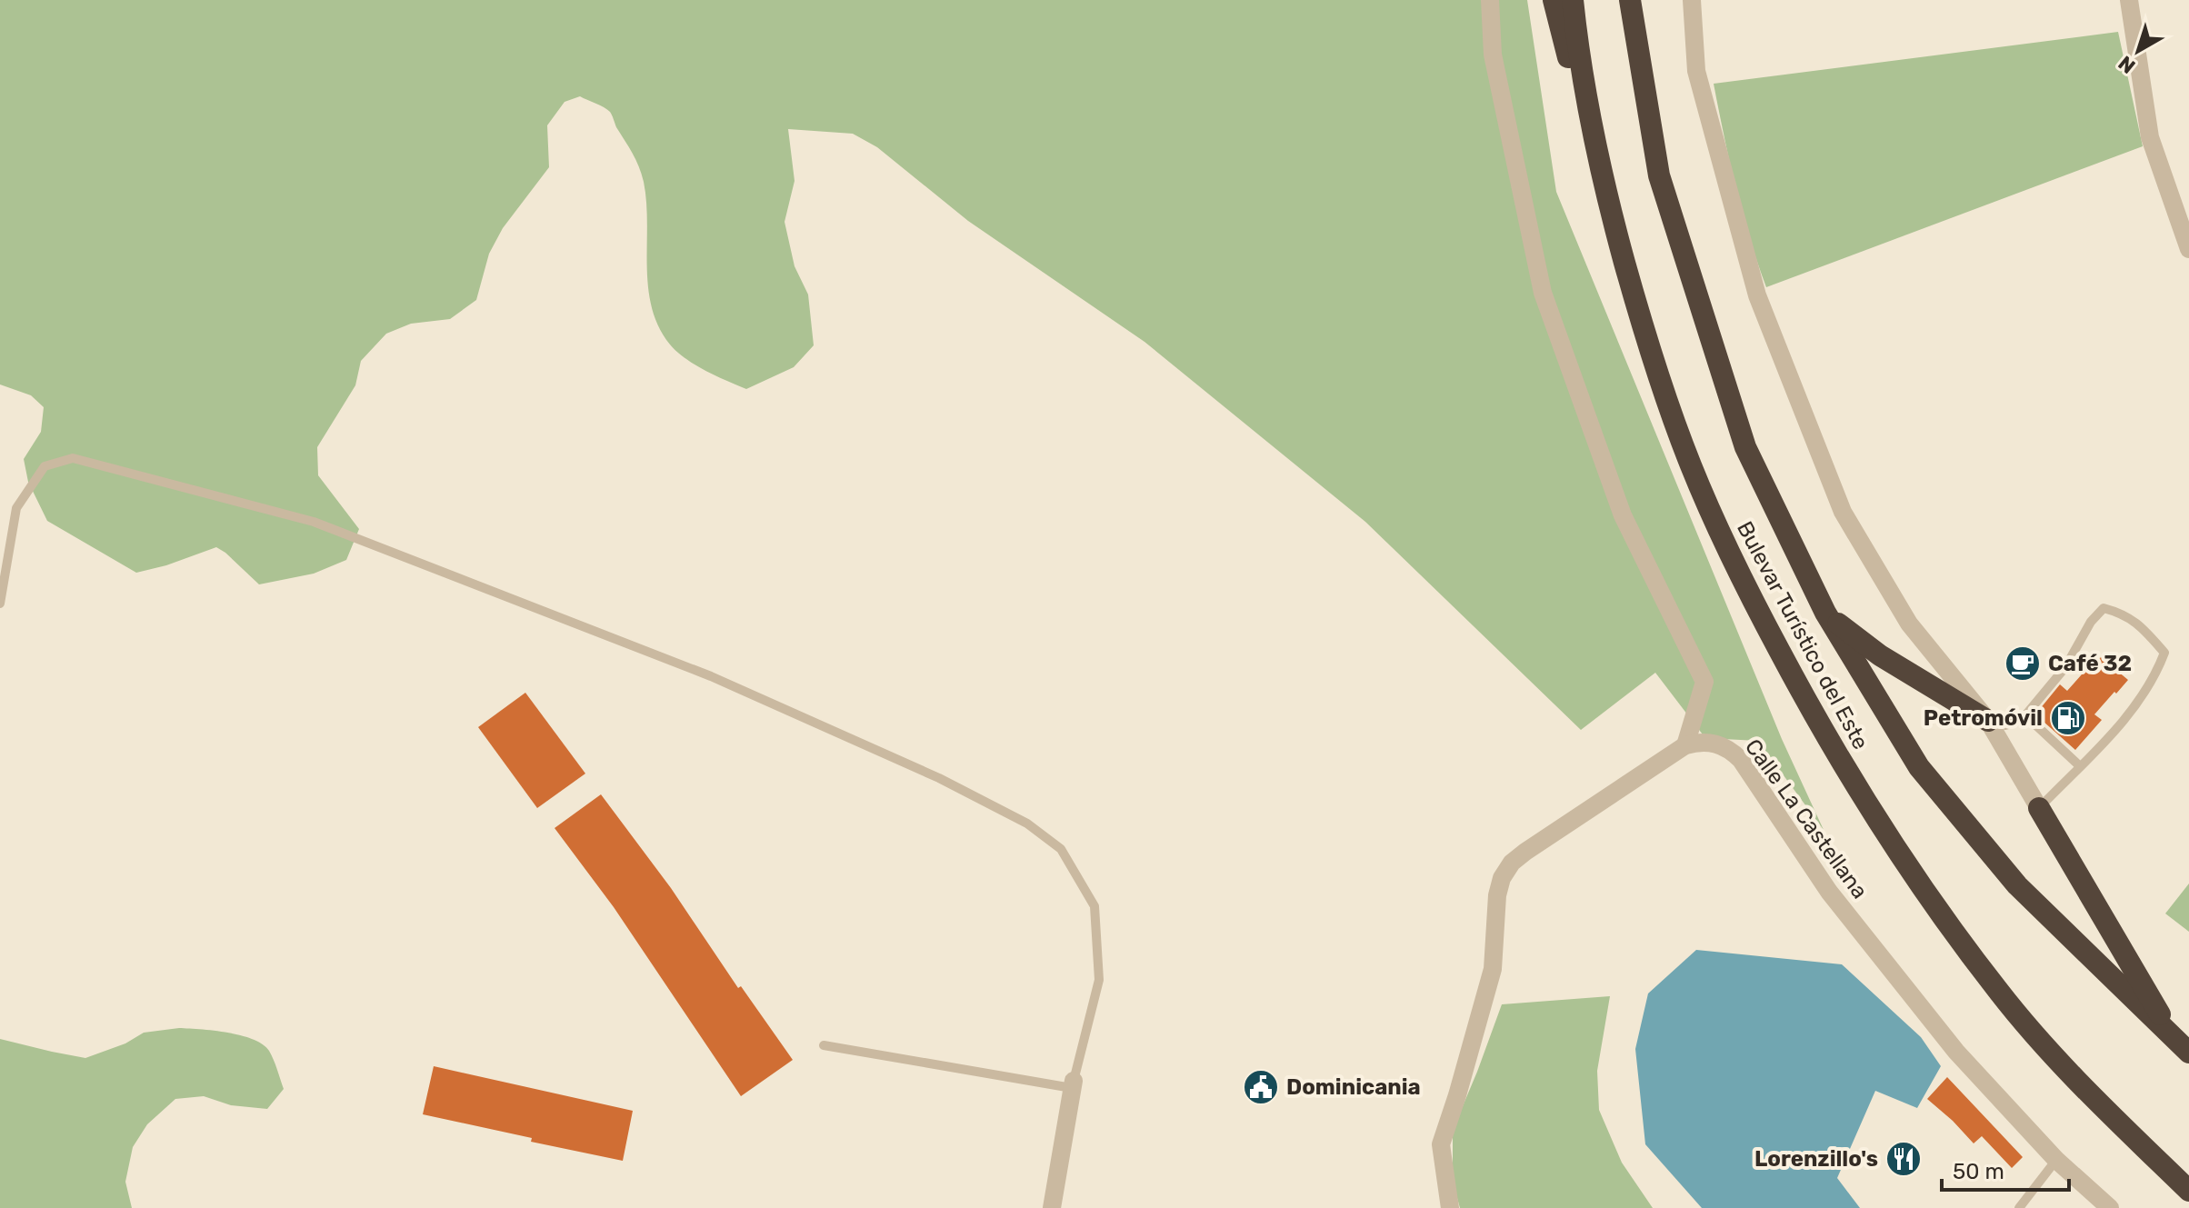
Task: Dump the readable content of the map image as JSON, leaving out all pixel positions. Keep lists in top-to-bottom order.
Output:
{
  "streets": {
    "highway": ["Bulevar Turístico del Este"],
    "street": ["Calle La Castellana"]
  },
  "places": {
    "cafe": ["Café 32"],
    "fuel station": ["Petromóvil"],
    "public building": ["Dominicania"],
    "restaurant": ["Lorenzillo's"]
  },
  "scale_bar": "50 m",
  "north": "bottom left"
}
